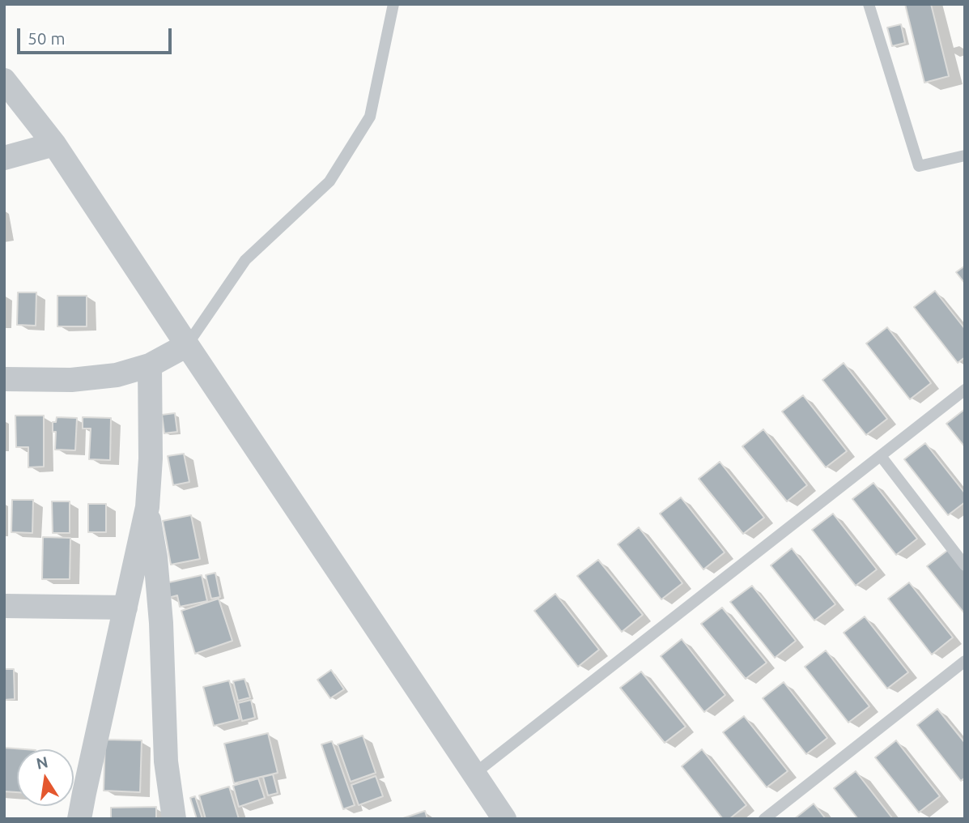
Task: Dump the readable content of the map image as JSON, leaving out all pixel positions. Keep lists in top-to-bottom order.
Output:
{
  "scale_bar": "50 m",
  "north": "top"
}
